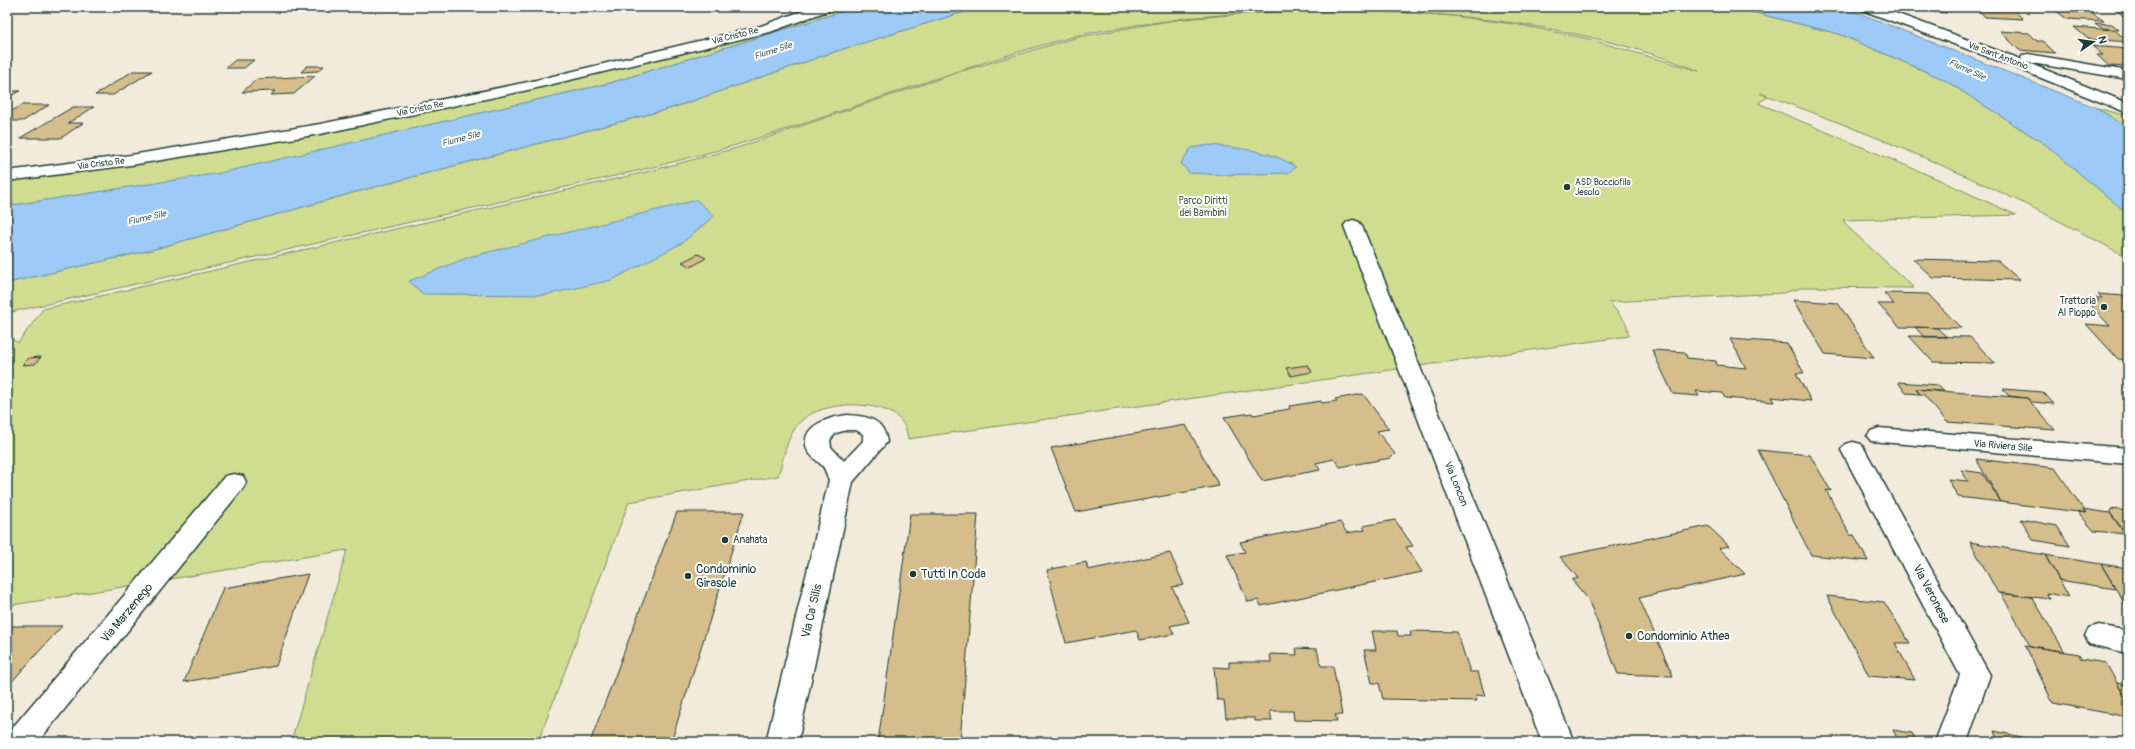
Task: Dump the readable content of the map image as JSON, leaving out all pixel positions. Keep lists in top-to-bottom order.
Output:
{
  "streets": {
    "street": [
      "Via Cristo Re",
      "Via Sant'Antonio",
      "Via Riviera Sile",
      "Via Loncon",
      "Via Veronese",
      "Via Ca' Silis",
      "Via Marzenego"
    ]
  },
  "water": ["Fiume Sile"],
  "parks": ["Parco Diritti dei Bambini"],
  "places": [
    "ASD Bocciofila Jesolo",
    "Trattoria Al Pioppo",
    "Anahata",
    "Tutti In Coda",
    "Condominio Girasole",
    "Condominio Athea"
  ],
  "north": "right"
}
